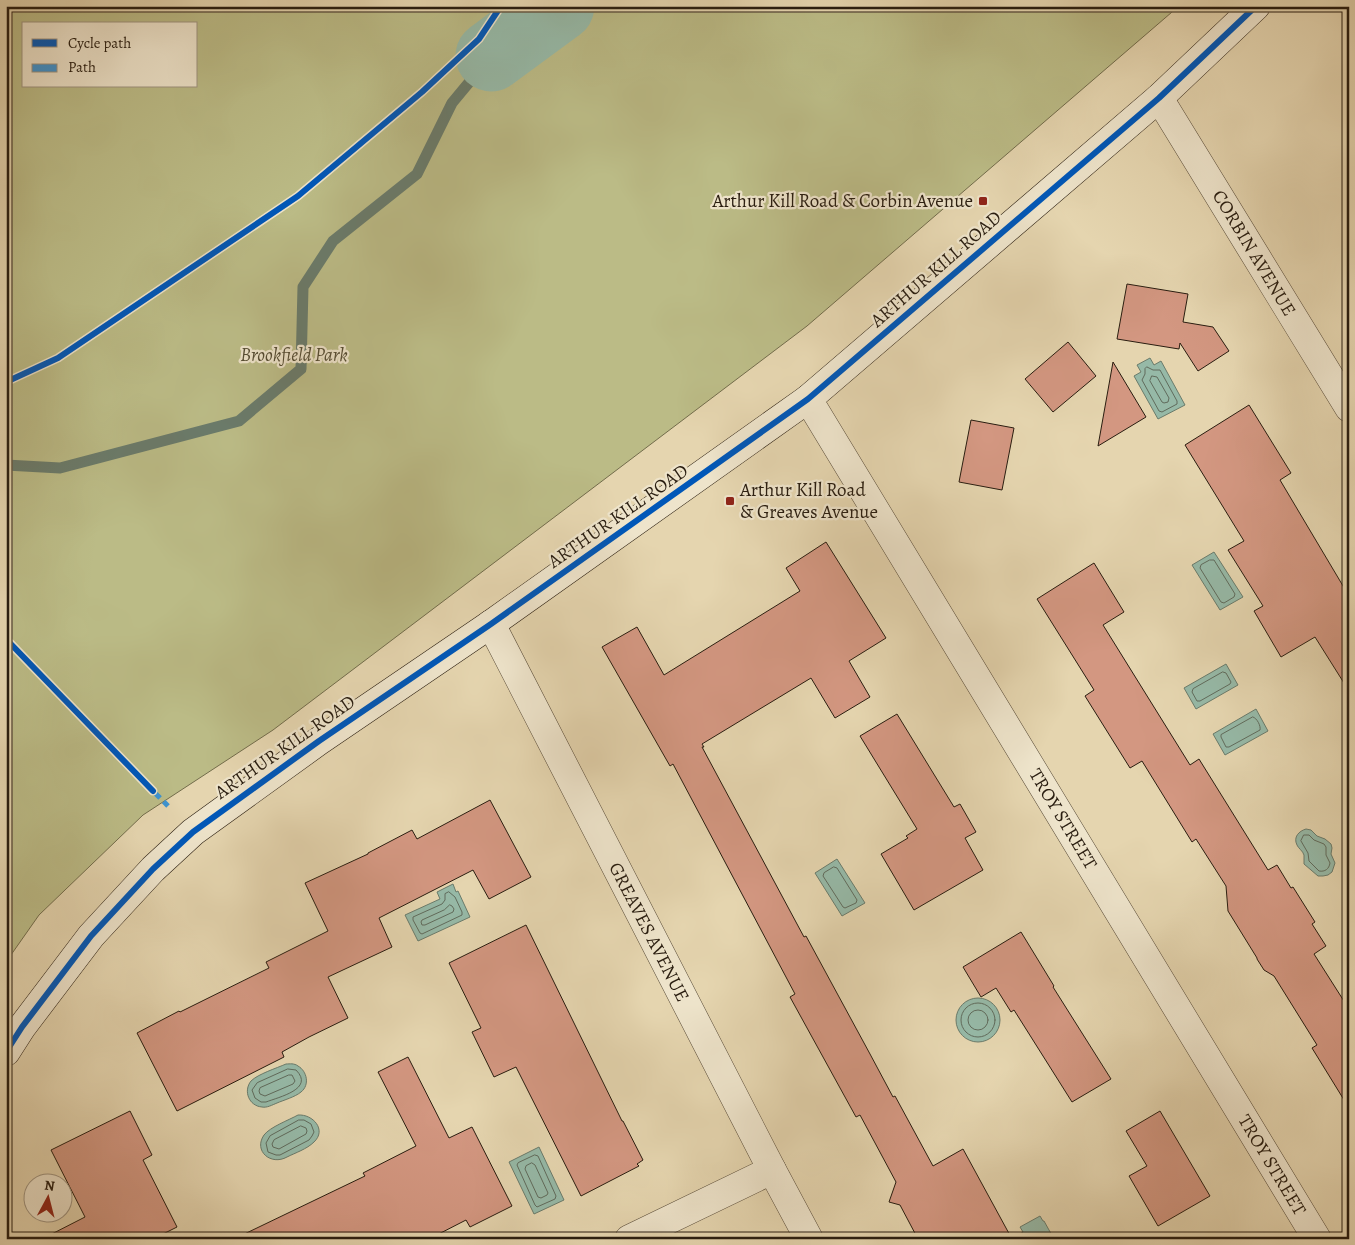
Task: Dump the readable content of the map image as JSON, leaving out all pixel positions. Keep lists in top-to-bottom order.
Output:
{
  "streets": {
    "street": [
      "CORBIN AVENUE",
      "ARTHUR KILL ROAD",
      "TROY STREET",
      "GREAVES AVENUE"
    ]
  },
  "crossings": [
    ["CORBIN AVENUE", "ARTHUR KILL ROAD"],
    ["ARTHUR KILL ROAD", "TROY STREET"],
    ["ARTHUR KILL ROAD", "GREAVES AVENUE"]
  ],
  "parks": ["Brookfield Park"],
  "places": {
    "transit": ["Arthur Kill Road & Corbin Avenue", "Arthur Kill Road & Greaves Avenue"]
  },
  "legend": ["Cycle path", "Path"],
  "north": "top"
}
